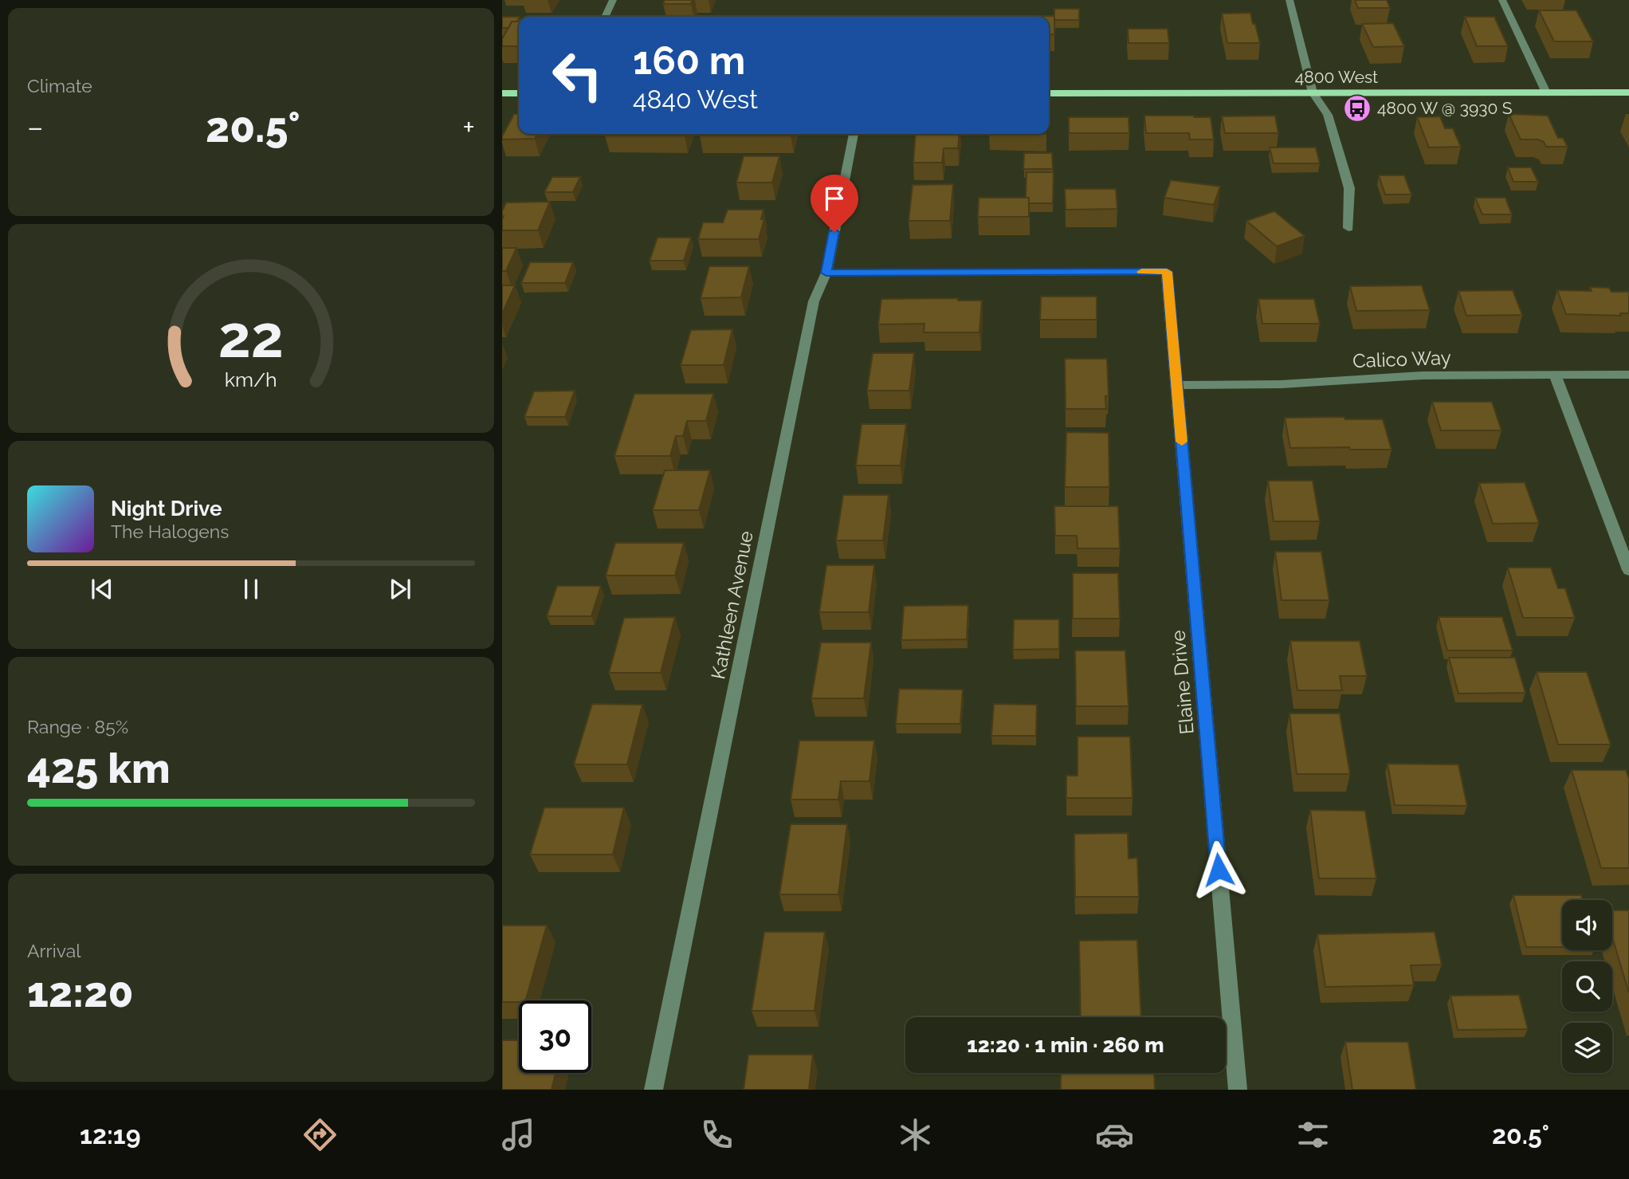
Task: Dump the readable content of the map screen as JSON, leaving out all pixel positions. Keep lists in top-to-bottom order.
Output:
{
  "streets": {
    "main road": ["4800 West"],
    "street": ["Calico Way", "Kathleen Avenue", "Elaine Drive"]
  },
  "crossings": [
    ["Calico Way", "Elaine Drive"],
    ["Kathleen Avenue", "Elaine Drive"]
  ],
  "places": {
    "bus stop": ["4800 W @ 3930 S"]
  },
  "page": {
    "tile": [
      "Climate",
      ["Range · 85%", "425 km"],
      ["Arrival", "12:20"]
    ],
    "turn": ["160 m", "4840 West"],
    "heat": ["−", "20.5°", "+"],
    "song": ["Night Drive", "The Halogens"],
    "limit": "30",
    "trip": "12:20 · 1 min · 260 m",
    "tabs": ["12:19", "20.5°"],
    "gauge": ["22", "km/h"]
  }
}
